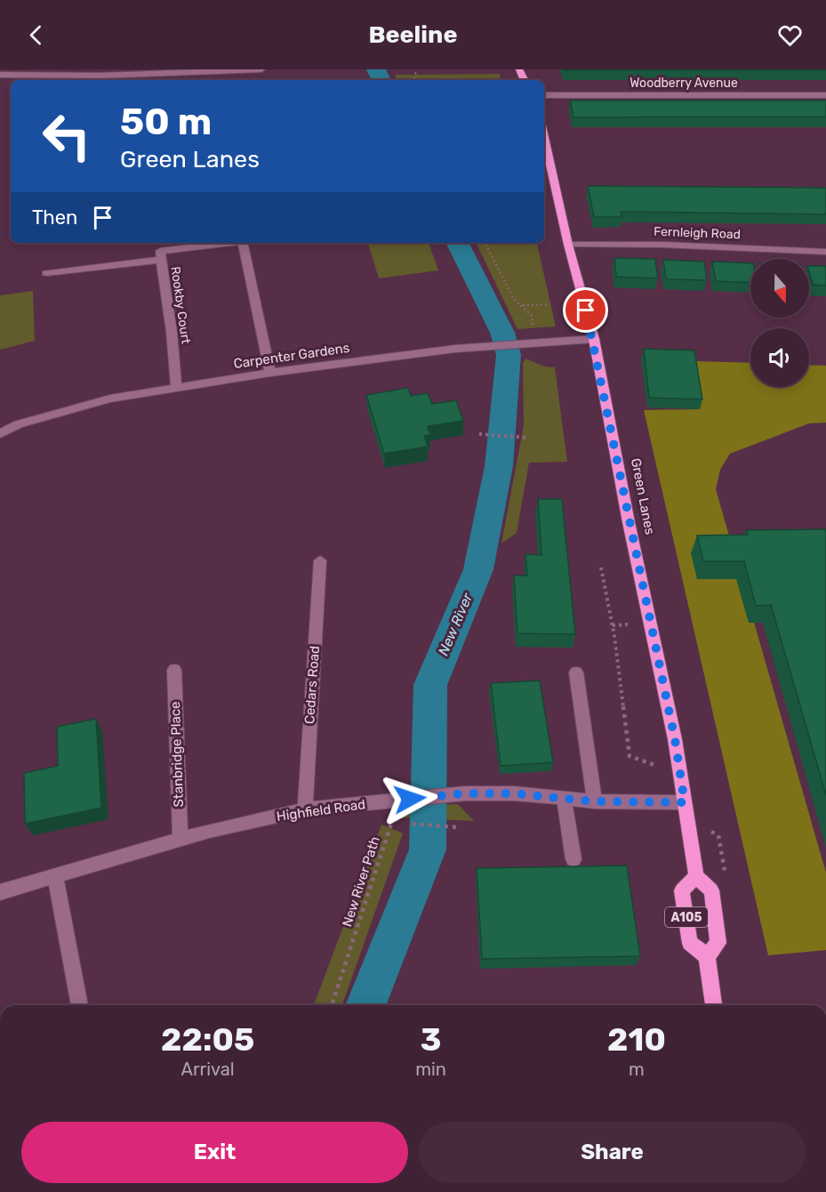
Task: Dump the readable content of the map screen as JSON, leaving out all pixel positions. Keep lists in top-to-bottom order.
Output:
{
  "streets": {
    "main road": ["Green Lanes", "A105"],
    "street": [
      "Woodberry Avenue",
      "Fernleigh Road",
      "Rookby Court",
      "Carpenter Gardens",
      "Cedars Road",
      "Stanbridge Place",
      "Highfield Road"
    ],
    "path": ["New River Path"]
  },
  "crossings": [
    ["Fernleigh Road", "Green Lanes"],
    ["Rookby Court", "Carpenter Gardens"],
    ["Carpenter Gardens", "Green Lanes"],
    ["Green Lanes", "Highfield Road"],
    ["Green Lanes", "A105"],
    ["Cedars Road", "Highfield Road"],
    ["Stanbridge Place", "Highfield Road"]
  ],
  "water": ["New River"],
  "north": "bottom",
  "page": {
    "header": "Beeline",
    "turn": ["50 m", "Green Lanes"],
    "then": "Then",
    "eta": [
      "22:05",
      "Arrival",
      "3",
      "min",
      "210",
      "m"
    ],
    "buttons": ["Exit", "Share"]
  }
}
